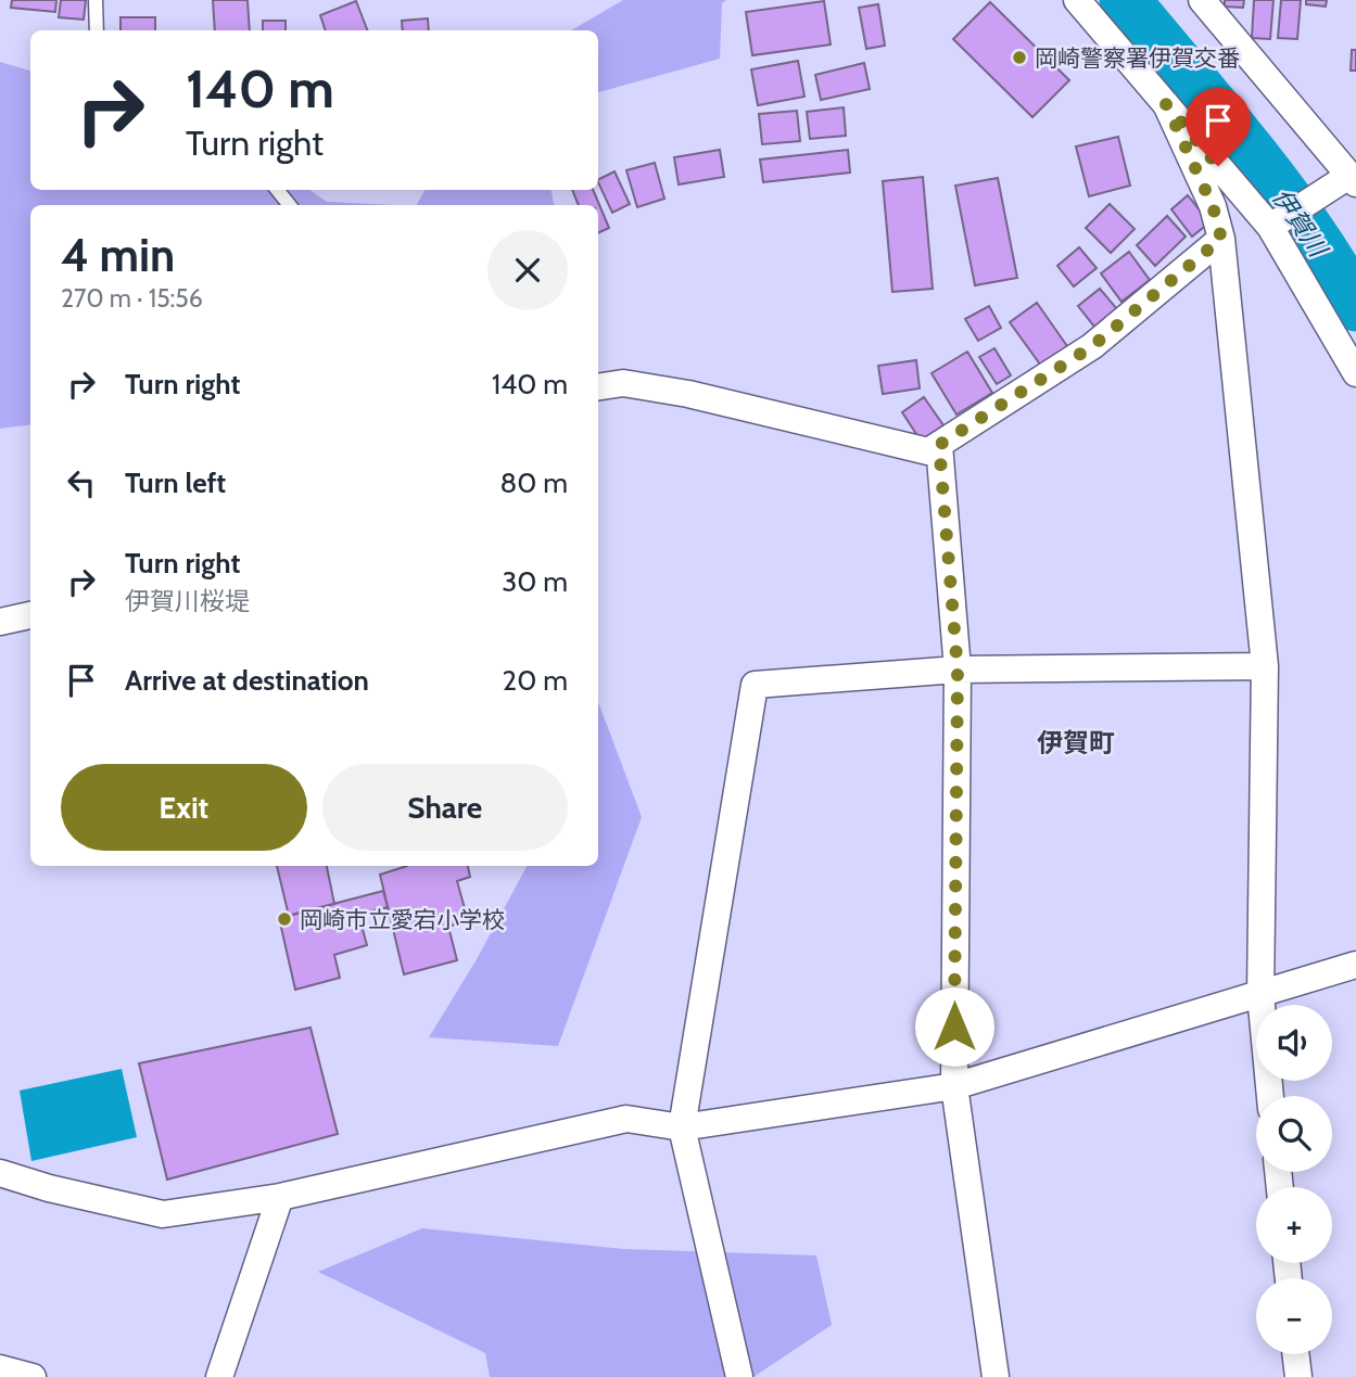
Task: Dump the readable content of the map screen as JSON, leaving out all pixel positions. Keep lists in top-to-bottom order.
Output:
{
  "districts": ["伊賀町"],
  "water": ["伊賀川"],
  "places": ["岡崎警察署伊賀交番", "岡崎市立愛宕小学校"],
  "page": {
    "turn": ["140 m", "Turn right"],
    "heading": ["4 min", "270 m · 15:56"],
    "list": [
      {
        "name": "Turn right",
        "value": "140 m"
      },
      {
        "name": "Turn left",
        "value": "80 m"
      },
      {
        "name": "Turn right",
        "note": "伊賀川桜堤",
        "value": "30 m"
      },
      {
        "name": "Arrive at destination",
        "value": "20 m"
      }
    ],
    "buttons": ["Exit", "Share"],
    "map_buttons": ["+", "−"]
  }
}
